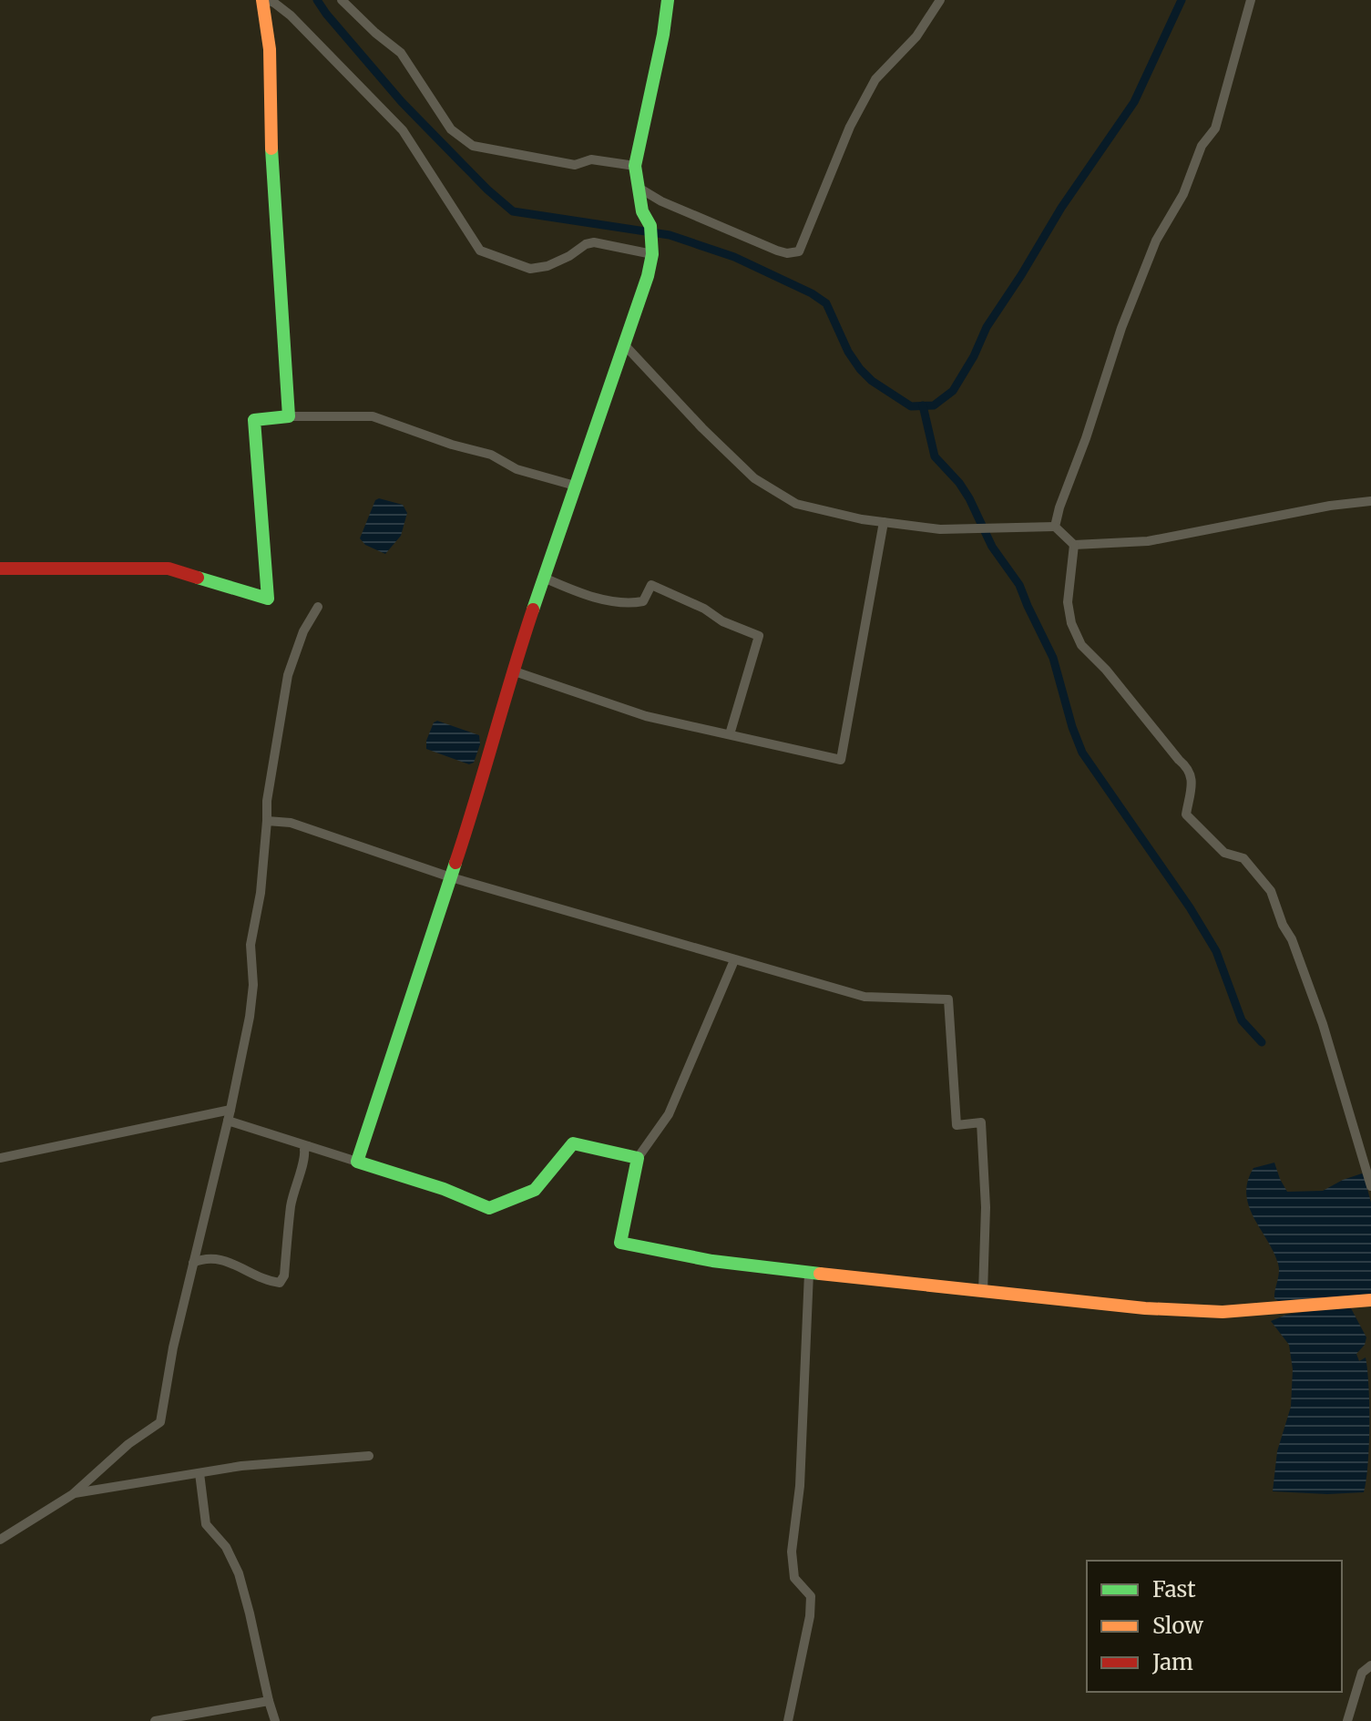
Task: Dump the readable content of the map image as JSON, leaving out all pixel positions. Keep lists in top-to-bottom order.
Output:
{
  "legend": ["Fast", "Slow", "Jam"]
}
